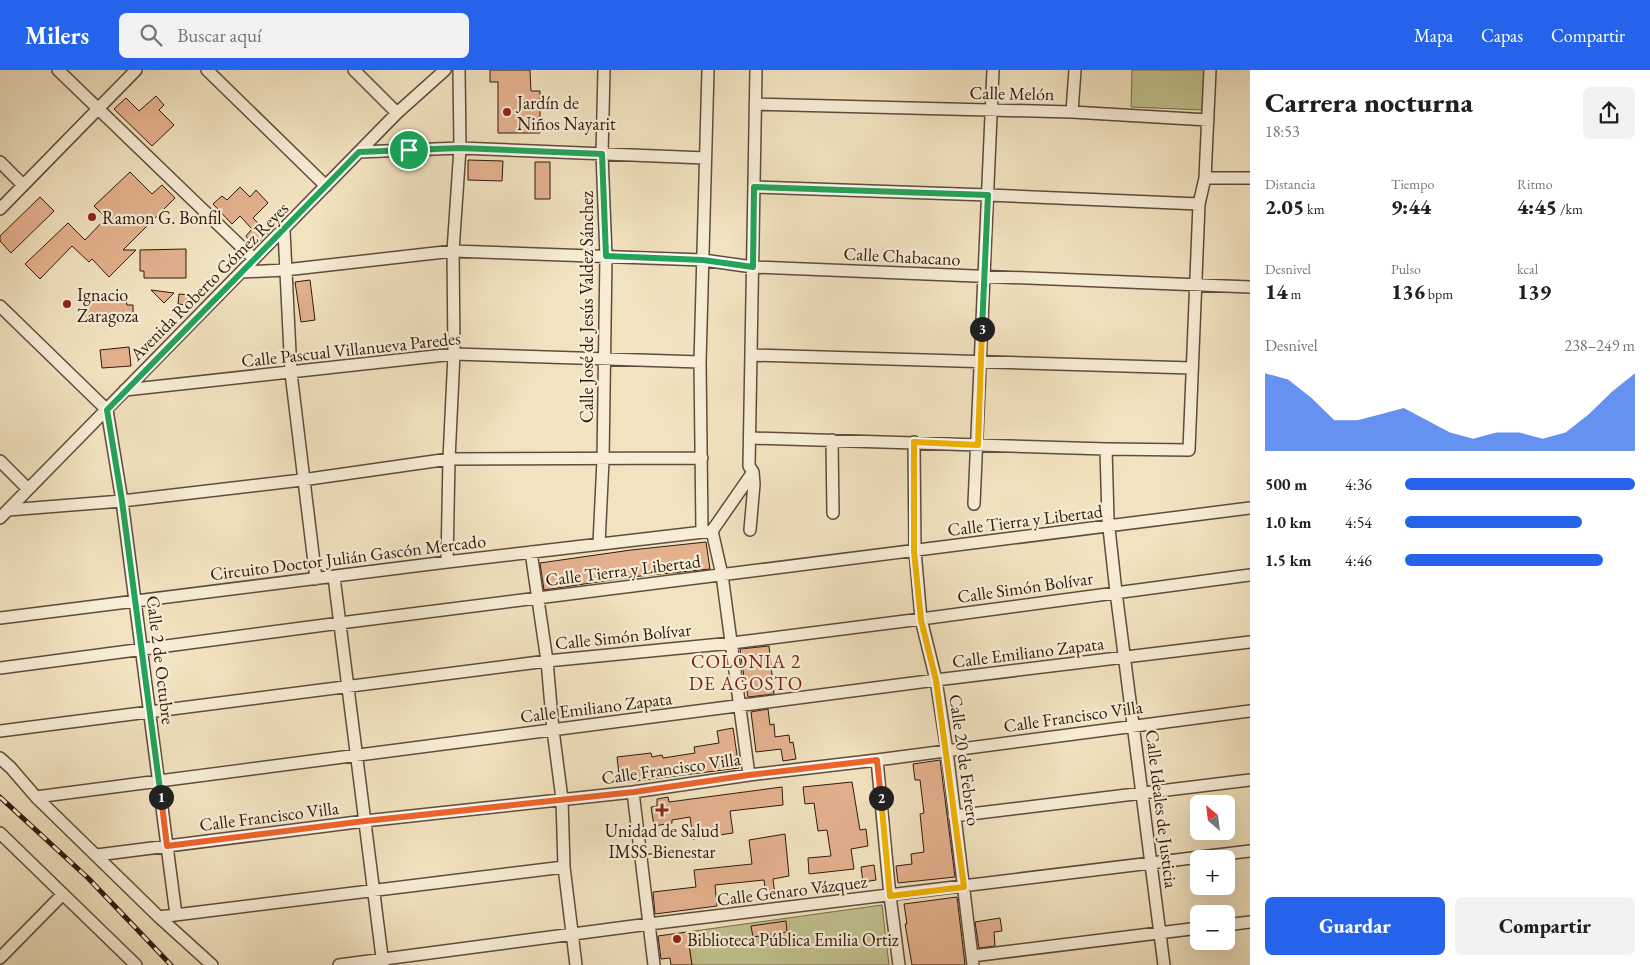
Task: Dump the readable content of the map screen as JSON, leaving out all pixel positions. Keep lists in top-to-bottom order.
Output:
{
  "streets": {
    "street": [
      "Calle Melón",
      "Calle Chabacano",
      "Avenida Roberto Gómez Reyes",
      "Calle José de Jesús Valdez Sánchez",
      "Calle Pascual Villanueva Paredes",
      "Calle Tierra y Libertad",
      "Circuito Doctor Julián Gascón Mercado",
      "Calle Simón Bolívar",
      "Calle Emiliano Zapata",
      "Calle 2 de Octubre",
      "Calle Francisco Villa",
      "Calle 20 de Febrero",
      "Calle Ideales de Justicia",
      "Calle Genaro Vázquez"
    ]
  },
  "crossings": [
    ["Calle Chabacano", "Avenida Roberto Gómez Reyes"],
    ["Calle Chabacano", "Calle José de Jesús Valdez Sánchez"],
    ["Avenida Roberto Gómez Reyes", "Calle Pascual Villanueva Paredes"],
    ["Avenida Roberto Gómez Reyes", "Calle 2 de Octubre"],
    ["Calle José de Jesús Valdez Sánchez", "Calle Pascual Villanueva Paredes"],
    ["Calle José de Jesús Valdez Sánchez", "Circuito Doctor Julián Gascón Mercado"],
    ["Calle Tierra y Libertad", "Calle 2 de Octubre"],
    ["Calle Tierra y Libertad", "Calle 20 de Febrero"],
    ["Calle Tierra y Libertad", "Calle Ideales de Justicia"],
    ["Circuito Doctor Julián Gascón Mercado", "Calle 2 de Octubre"],
    ["Calle Simón Bolívar", "Calle 2 de Octubre"],
    ["Calle Simón Bolívar", "Calle 20 de Febrero"],
    ["Calle Simón Bolívar", "Calle Ideales de Justicia"],
    ["Calle Emiliano Zapata", "Calle 2 de Octubre"],
    ["Calle Emiliano Zapata", "Calle 20 de Febrero"],
    ["Calle Emiliano Zapata", "Calle Ideales de Justicia"],
    ["Calle 2 de Octubre", "Calle Francisco Villa"],
    ["Calle Francisco Villa", "Calle 20 de Febrero"],
    ["Calle Francisco Villa", "Calle Ideales de Justicia"],
    ["Calle 20 de Febrero", "Calle Genaro Vázquez"],
    ["Calle Ideales de Justicia", "Calle Genaro Vázquez"]
  ],
  "districts": ["COLONIA 2 DE AGOSTO"],
  "places": {
    "other": [
      "Jardín de Niños Nayarit",
      "Ramon G. Bonfil",
      "Ignacio Zaragoza",
      "Biblioteca Pública Emilia Ortiz"
    ],
    "health": ["Unidad de Salud IMSS-Bienestar"]
  },
  "north": "top left",
  "page": {
    "header": "Milers",
    "search": "Buscar aquí",
    "nav": ["Mapa", "Capas", "Compartir"],
    "heading": ["Carrera nocturna", "18:53"],
    "stats": [
      ["Distancia", "2.05 km"],
      ["Tiempo", "9:44"],
      ["Ritmo", "4:45 /km"],
      ["Desnivel", "14 m"],
      ["Pulso", "136 bpm"],
      ["kcal", "139"]
    ],
    "pins": ["3", "1", "2"],
    "chart": ["Desnivel", "238–249 m"],
    "list": [
      {
        "name": "500 m",
        "note": "4:36"
      },
      {
        "name": "1.0 km",
        "note": "4:54"
      },
      {
        "name": "1.5 km",
        "note": "4:46"
      }
    ],
    "map_buttons": ["+", "−"],
    "buttons": ["Guardar", "Compartir"]
  }
}
